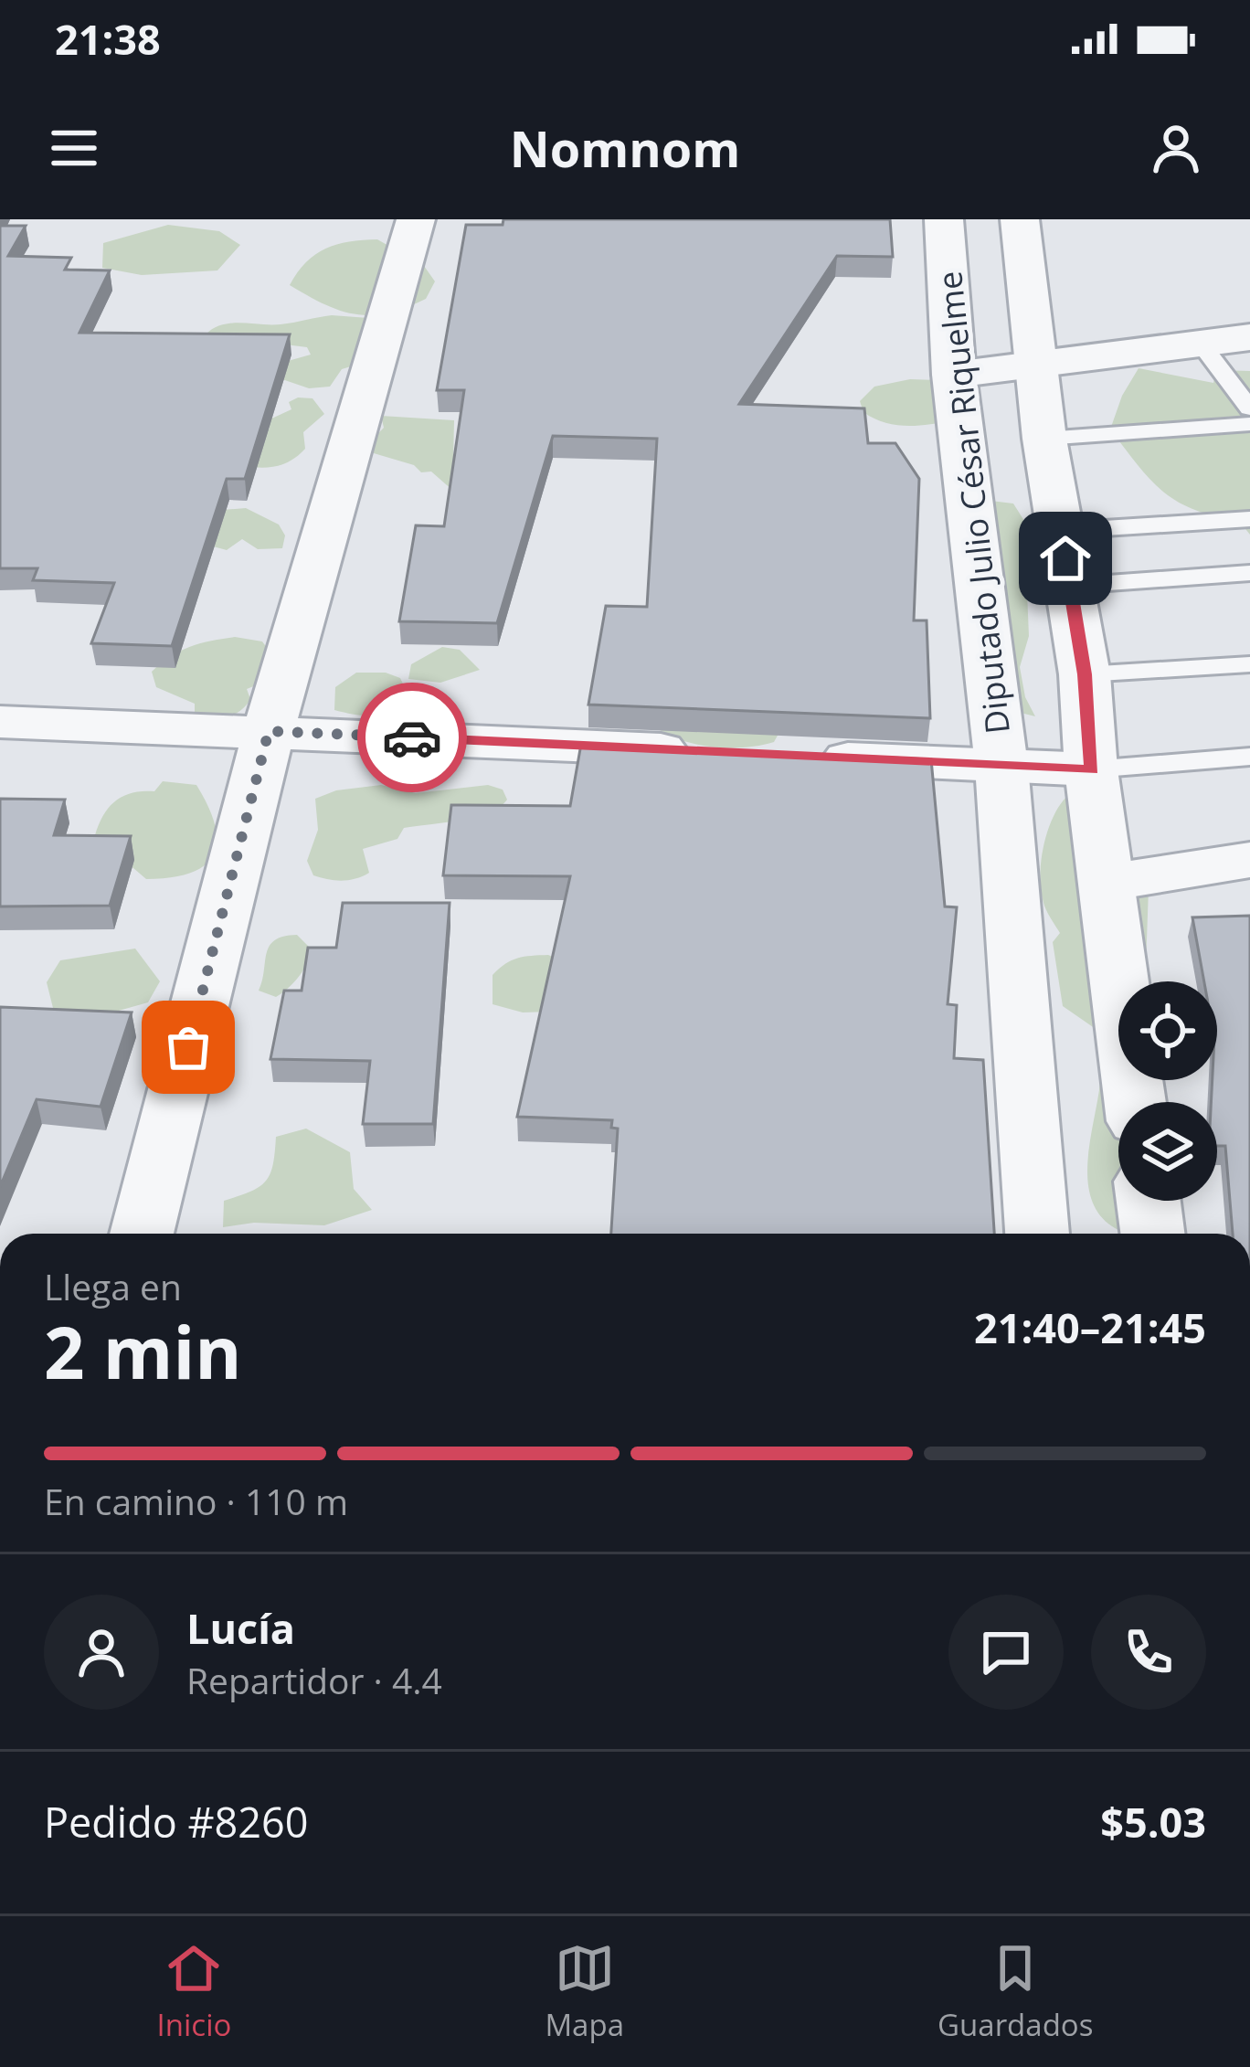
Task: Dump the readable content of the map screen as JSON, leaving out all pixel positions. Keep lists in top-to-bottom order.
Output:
{
  "streets": {
    "street": ["Diputado Julio César Riquelme"]
  },
  "page": {
    "status": "21:38",
    "header": "Nomnom",
    "heading": ["2 min", "Llega en", "21:40–21:45"],
    "panel": [
      "Lucía",
      "Repartidor · 4.4",
      "Pedido #8260",
      "$5.03"
    ],
    "bar": "En camino · 110 m",
    "tabs": ["Inicio", "Mapa", "Guardados"]
  }
}
